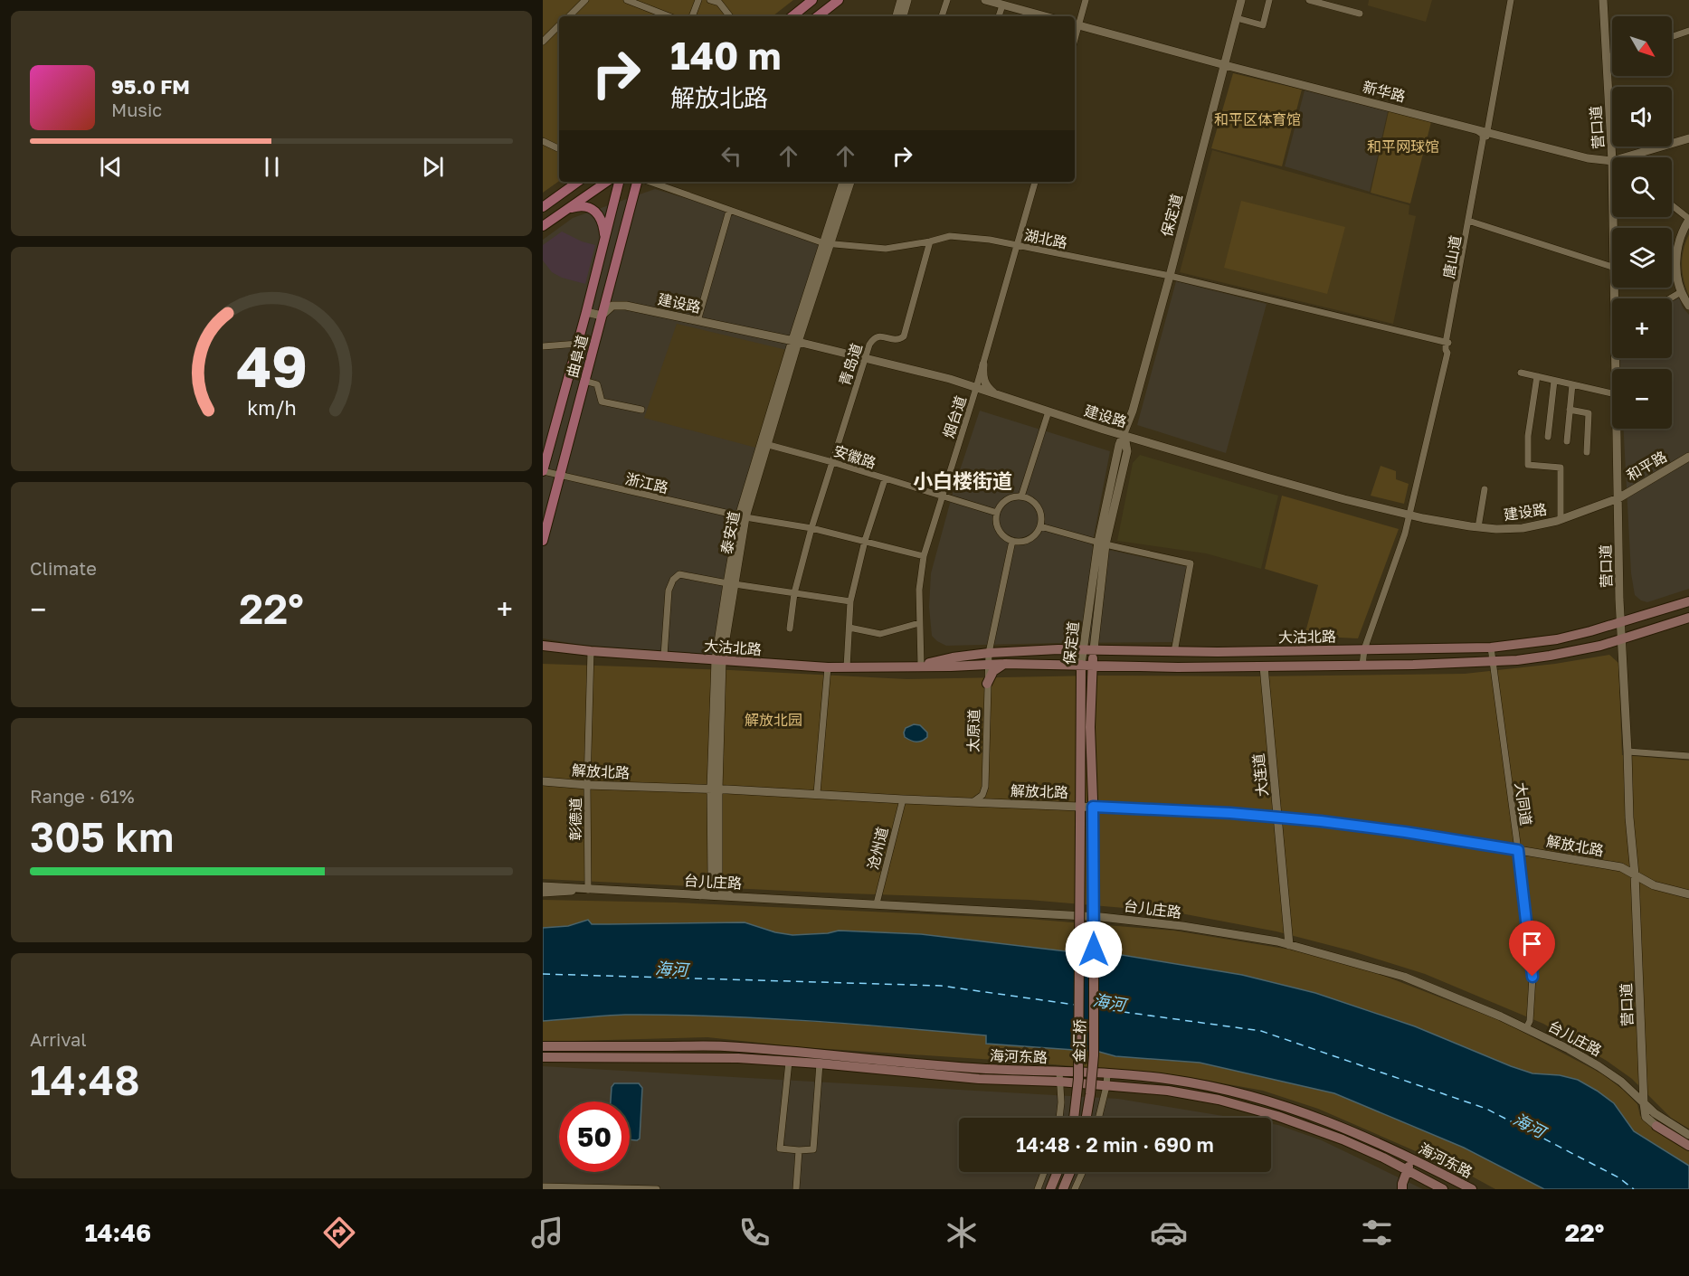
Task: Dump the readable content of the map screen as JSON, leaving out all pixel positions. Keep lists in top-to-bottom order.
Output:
{
  "streets": {
    "main road": [
      "保定道",
      "曲阜道",
      "大沽北路",
      "金汇桥",
      "海河东路"
    ],
    "street": [
      "新华路",
      "营口道",
      "湖北路",
      "唐山道",
      "建设路",
      "青岛道",
      "烟台道",
      "安徽路",
      "和平路",
      "浙江路",
      "泰安道",
      "太原道",
      "解放北路",
      "大连道",
      "大同道",
      "彰德道",
      "沧州道",
      "台儿庄路"
    ]
  },
  "crossings": [
    ["新华路", "营口道"],
    ["新华路", "保定道"],
    ["新华路", "唐山道"],
    ["营口道", "建设路"],
    ["营口道", "和平路"],
    ["营口道", "大沽北路"],
    ["营口道", "解放北路"],
    ["营口道", "台儿庄路"],
    ["保定道", "湖北路"],
    ["保定道", "建设路"],
    ["保定道", "大沽北路"],
    ["湖北路", "唐山道"],
    ["湖北路", "青岛道"],
    ["湖北路", "烟台道"],
    ["湖北路", "泰安道"],
    ["唐山道", "建设路"],
    ["唐山道", "大沽北路"],
    ["建设路", "青岛道"],
    ["建设路", "烟台道"],
    ["建设路", "和平路"],
    ["建设路", "泰安道"],
    ["曲阜道", "浙江路"],
    ["青岛道", "安徽路"],
    ["青岛道", "浙江路"],
    ["烟台道", "安徽路"],
    ["烟台道", "浙江路"],
    ["烟台道", "大沽北路"],
    ["安徽路", "泰安道"],
    ["安徽路", "太原道"],
    ["浙江路", "泰安道"],
    ["泰安道", "大沽北路"],
    ["泰安道", "解放北路"],
    ["泰安道", "台儿庄路"],
    ["大沽北路", "太原道"],
    ["大沽北路", "大连道"],
    ["大沽北路", "大同道"],
    ["大沽北路", "彰德道"],
    ["太原道", "解放北路"],
    ["解放北路", "大连道"],
    ["解放北路", "大同道"],
    ["解放北路", "彰德道"],
    ["解放北路", "沧州道"],
    ["解放北路", "金汇桥"],
    ["大连道", "台儿庄路"],
    ["大同道", "台儿庄路"],
    ["彰德道", "台儿庄路"],
    ["沧州道", "台儿庄路"]
  ],
  "districts": ["小白楼街道"],
  "water": ["海河"],
  "parks": ["和平区体育馆", "和平网球馆", "解放北园"],
  "north": "bottom right",
  "page": {
    "map_buttons": ["+", "−"],
    "turn": ["140 m", "解放北路"],
    "song": ["95.0 FM", "Music"],
    "tile": [
      "Climate",
      ["Range · 61%", "305 km"],
      ["Arrival", "14:48"]
    ],
    "heat": ["−", "22°", "+"],
    "limit": "50",
    "trip": "14:48 · 2 min · 690 m",
    "tabs": ["14:46", "22°"],
    "gauge": ["49", "km/h"]
  }
}
